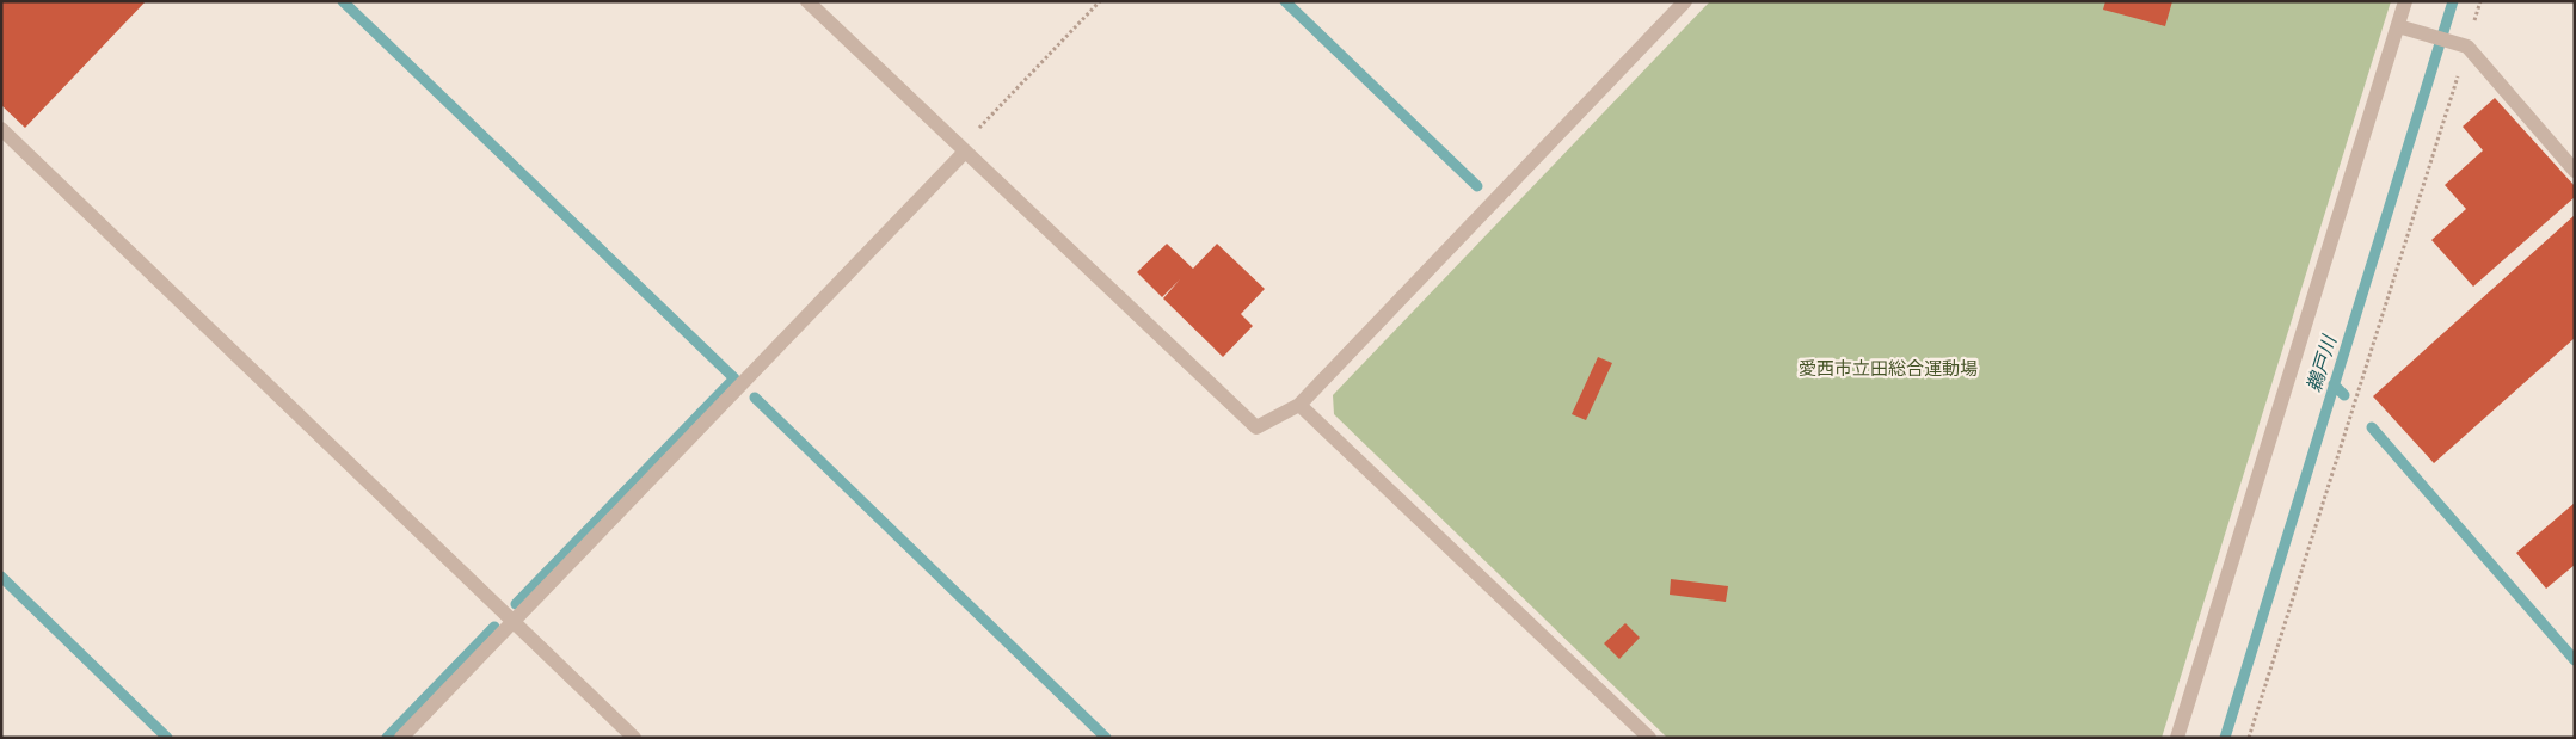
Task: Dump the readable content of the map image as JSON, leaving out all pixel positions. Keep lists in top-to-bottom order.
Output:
{
  "water": ["鵜戸川"],
  "parks": ["愛西市立田総合運動場"]
}
